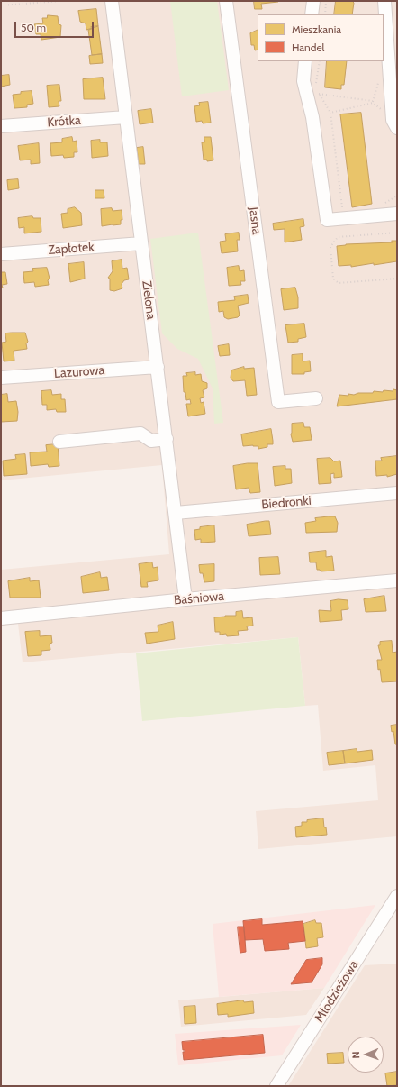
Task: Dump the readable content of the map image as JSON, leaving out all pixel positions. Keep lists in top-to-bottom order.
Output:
{
  "streets": {
    "street": [
      "Krótka",
      "Jasna",
      "Zapłotek",
      "Zielona",
      "Lazurowa",
      "Biedronki",
      "Baśniowa",
      "Młodzieżowa"
    ]
  },
  "crossings": [
    ["Krótka", "Zielona"],
    ["Zapłotek", "Zielona"],
    ["Zielona", "Lazurowa"],
    ["Zielona", "Biedronki"],
    ["Zielona", "Baśniowa"]
  ],
  "legend": ["Mieszkania", "Handel"],
  "scale_bar": "50 m",
  "north": "left"
}
